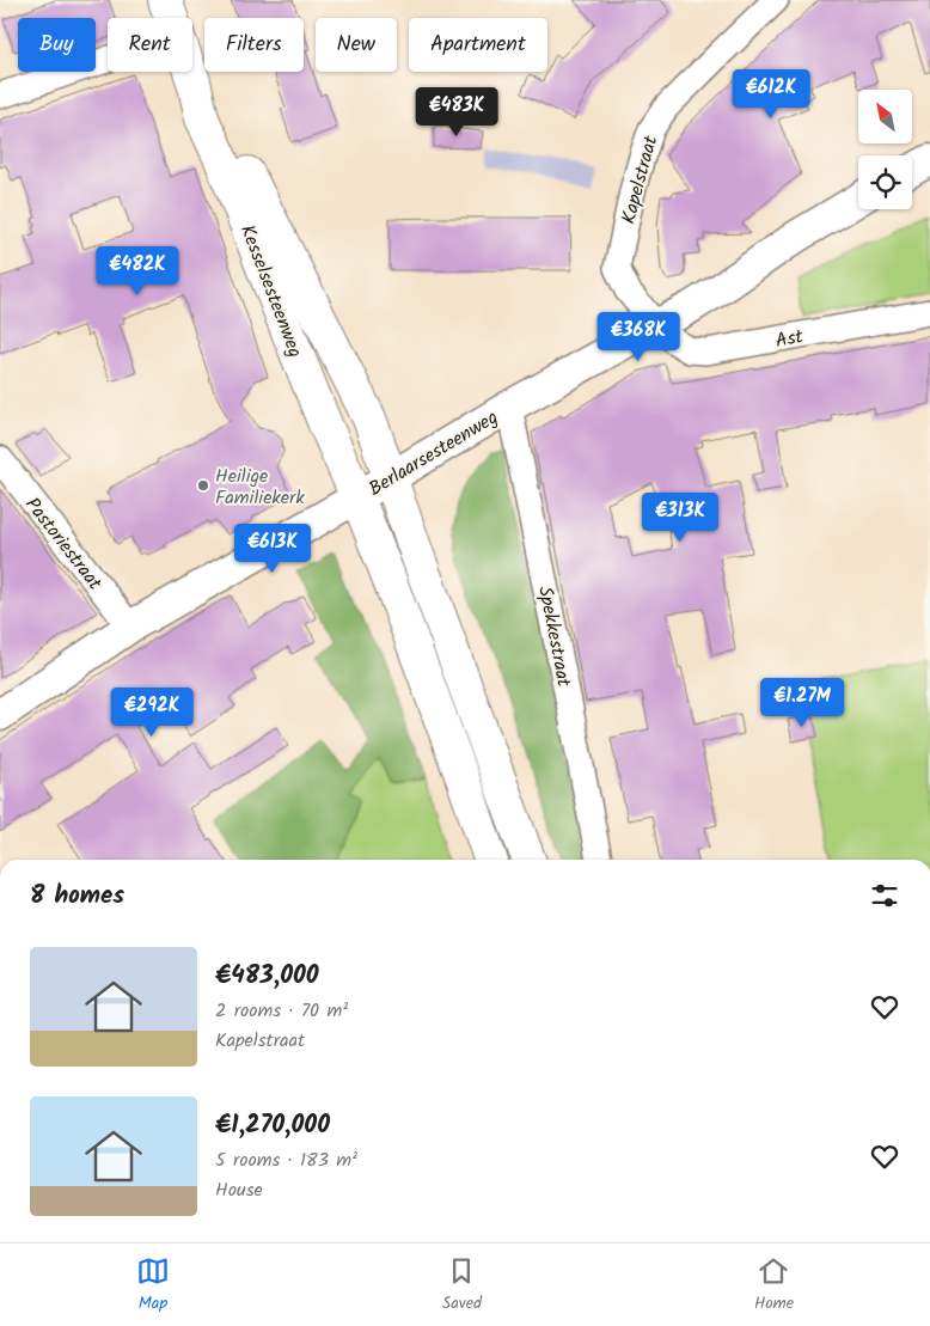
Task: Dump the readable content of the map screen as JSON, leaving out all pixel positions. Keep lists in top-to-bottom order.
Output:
{
  "streets": {
    "main road": ["Kesselsesteenweg"],
    "street": [
      "Kapelstraat",
      "Ast",
      "Berlaarsesteenweg",
      "Pastoriestraat",
      "Spekkestraat"
    ]
  },
  "crossings": [
    ["Kapelstraat", "Ast"],
    ["Kapelstraat", "Berlaarsesteenweg"],
    ["Kesselsesteenweg", "Berlaarsesteenweg"],
    ["Ast", "Berlaarsesteenweg"],
    ["Berlaarsesteenweg", "Pastoriestraat"],
    ["Berlaarsesteenweg", "Spekkestraat"]
  ],
  "places": ["Heilige Familiekerk"],
  "north": "top left",
  "page": {
    "chip": [
      "Buy",
      "Rent",
      "Filters",
      "New",
      "Apartment"
    ],
    "price": [
      "€612K",
      "€483K",
      "€482K",
      "€368K",
      "€313K",
      "€613K",
      "€1.27M",
      "€292K"
    ],
    "heading": "8 homes",
    "list": [
      {
        "name": "€483,000",
        "note": "2 rooms · 70 m² · Kapelstraat"
      },
      {
        "name": "€1,270,000",
        "note": "5 rooms · 183 m² · House"
      }
    ],
    "tabs": ["Map", "Saved", "Home"]
  }
}
